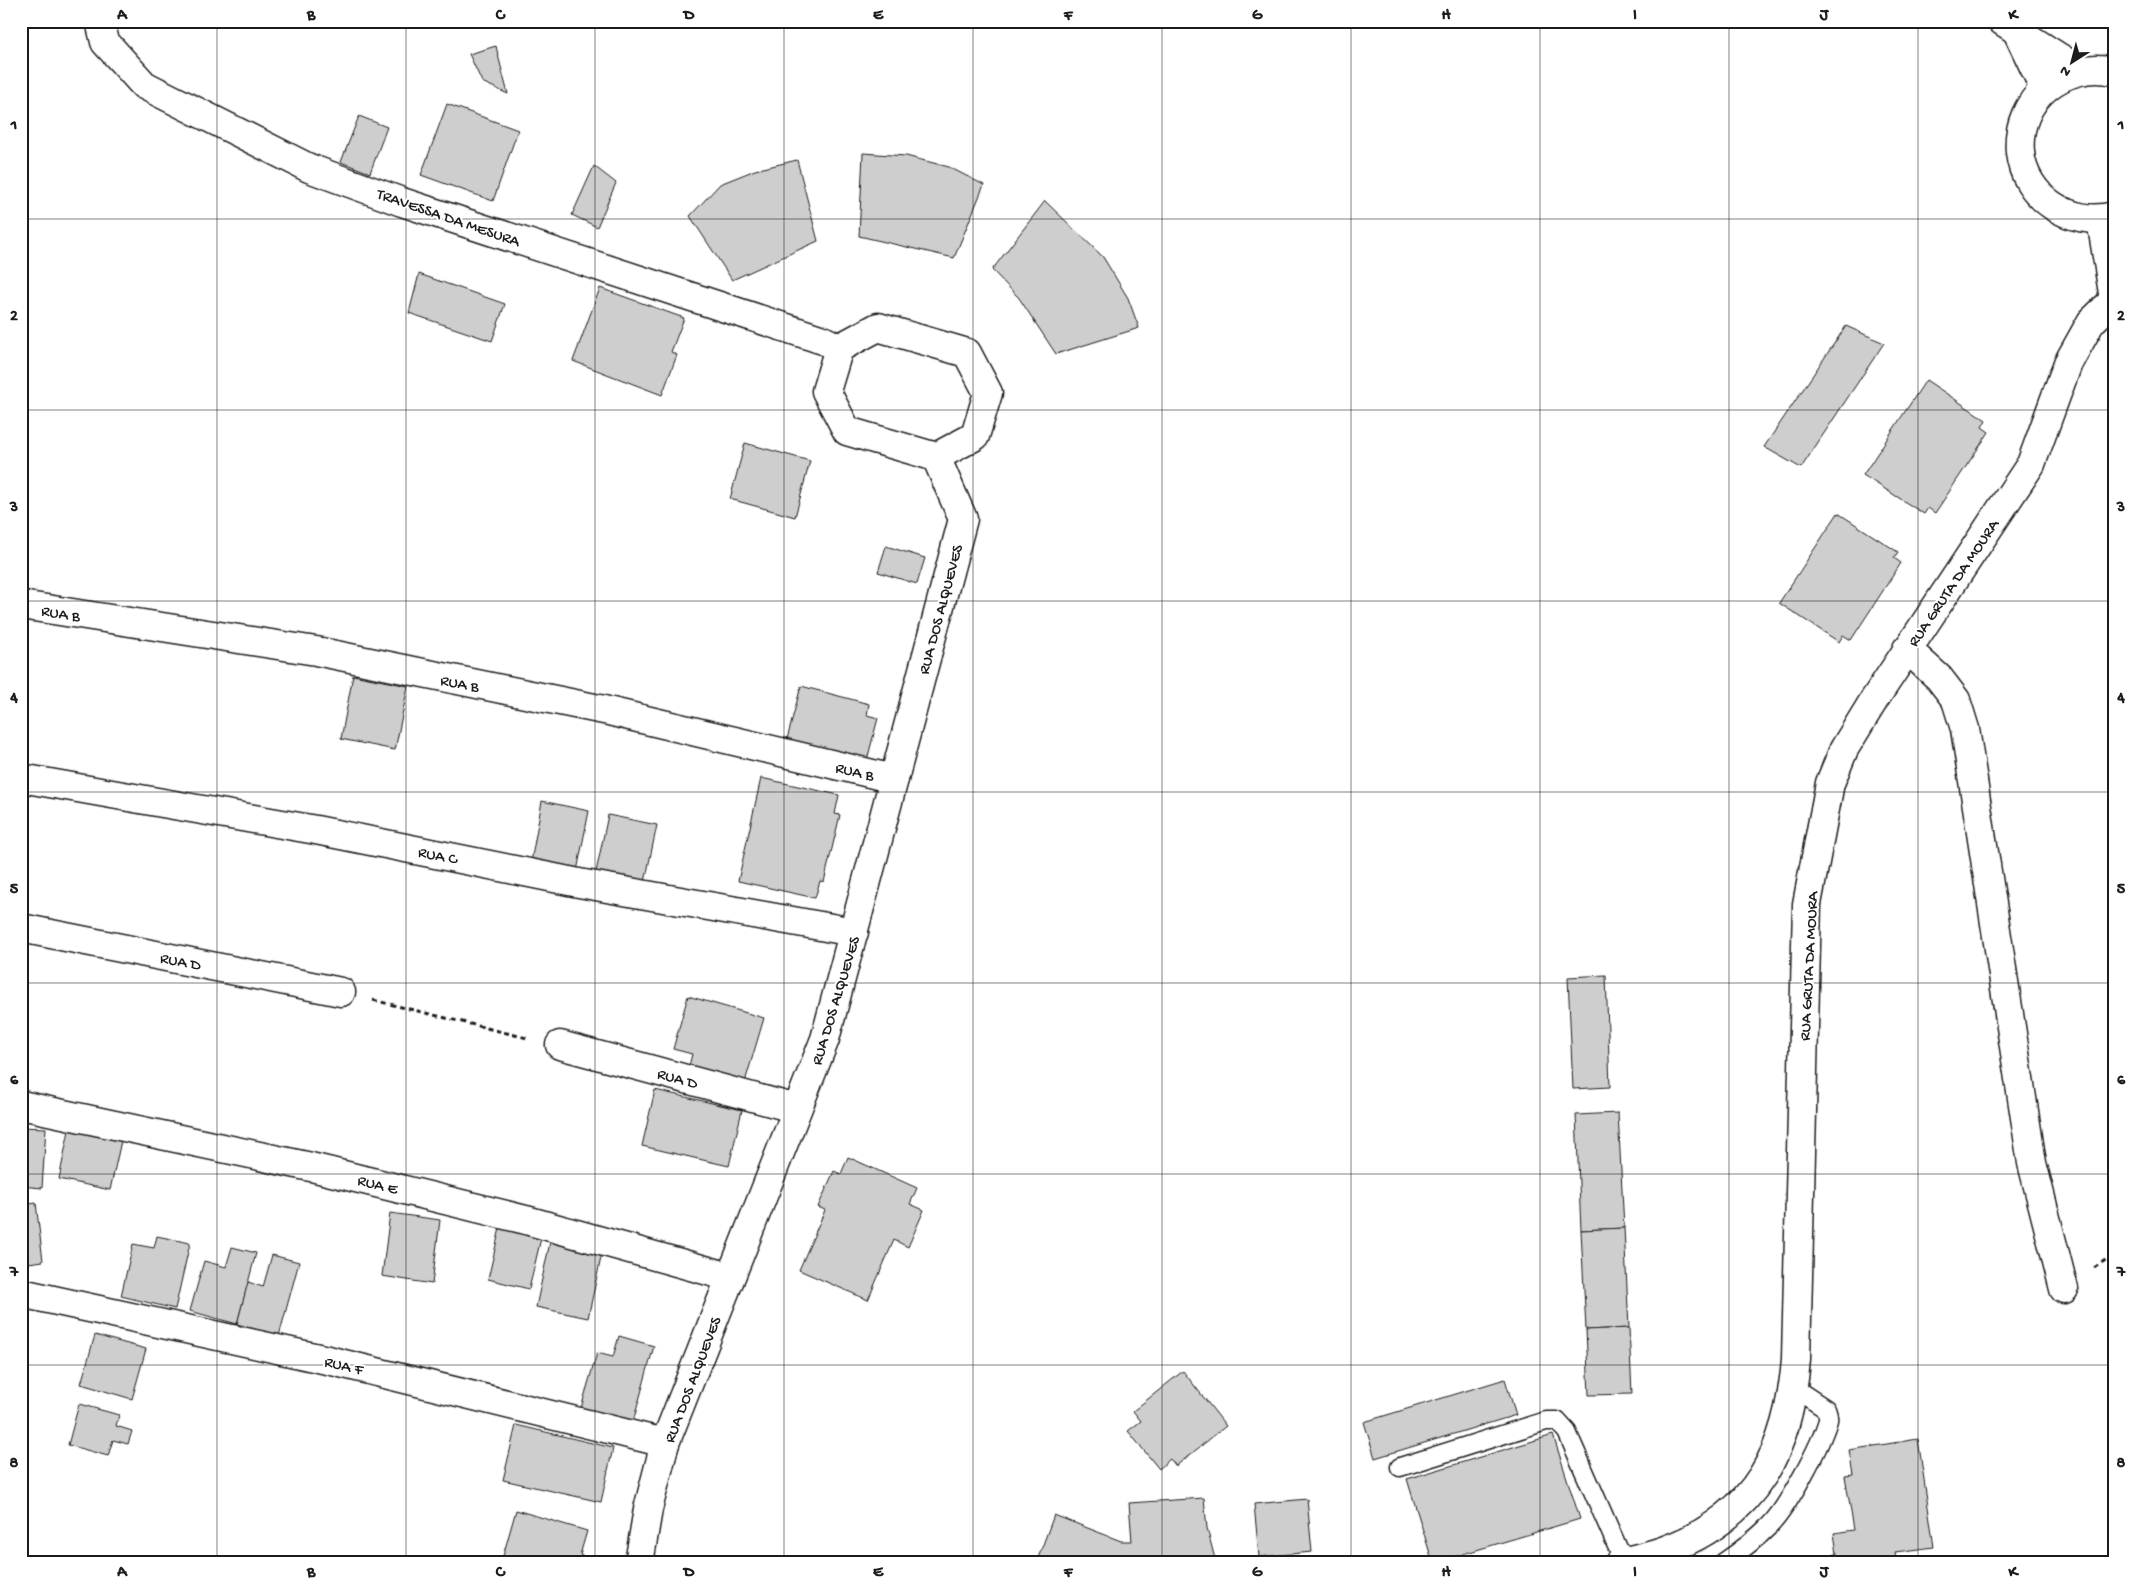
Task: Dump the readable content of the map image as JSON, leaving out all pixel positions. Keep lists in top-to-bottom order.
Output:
{
  "streets": {
    "street": [
      "TRAVESSA DA MESURA",
      "RUA GRUTA DA MOURA",
      "RUA DOS ALQUEVES",
      "RUA B",
      "RUA C",
      "RUA D",
      "RUA E",
      "RUA F"
    ]
  },
  "crossings": [
    ["TRAVESSA DA MESURA", "RUA DOS ALQUEVES"],
    ["RUA DOS ALQUEVES", "RUA B"],
    ["RUA DOS ALQUEVES", "RUA C"],
    ["RUA DOS ALQUEVES", "RUA D"],
    ["RUA DOS ALQUEVES", "RUA E"],
    ["RUA DOS ALQUEVES", "RUA F"]
  ],
  "north": "bottom left",
  "grid": {
    "columns": [
      "A",
      "B",
      "C",
      "D",
      "E",
      "F",
      "G",
      "H",
      "I",
      "J",
      "K"
    ],
    "rows": [
      "1",
      "2",
      "3",
      "4",
      "5",
      "6",
      "7",
      "8"
    ]
  }
}
